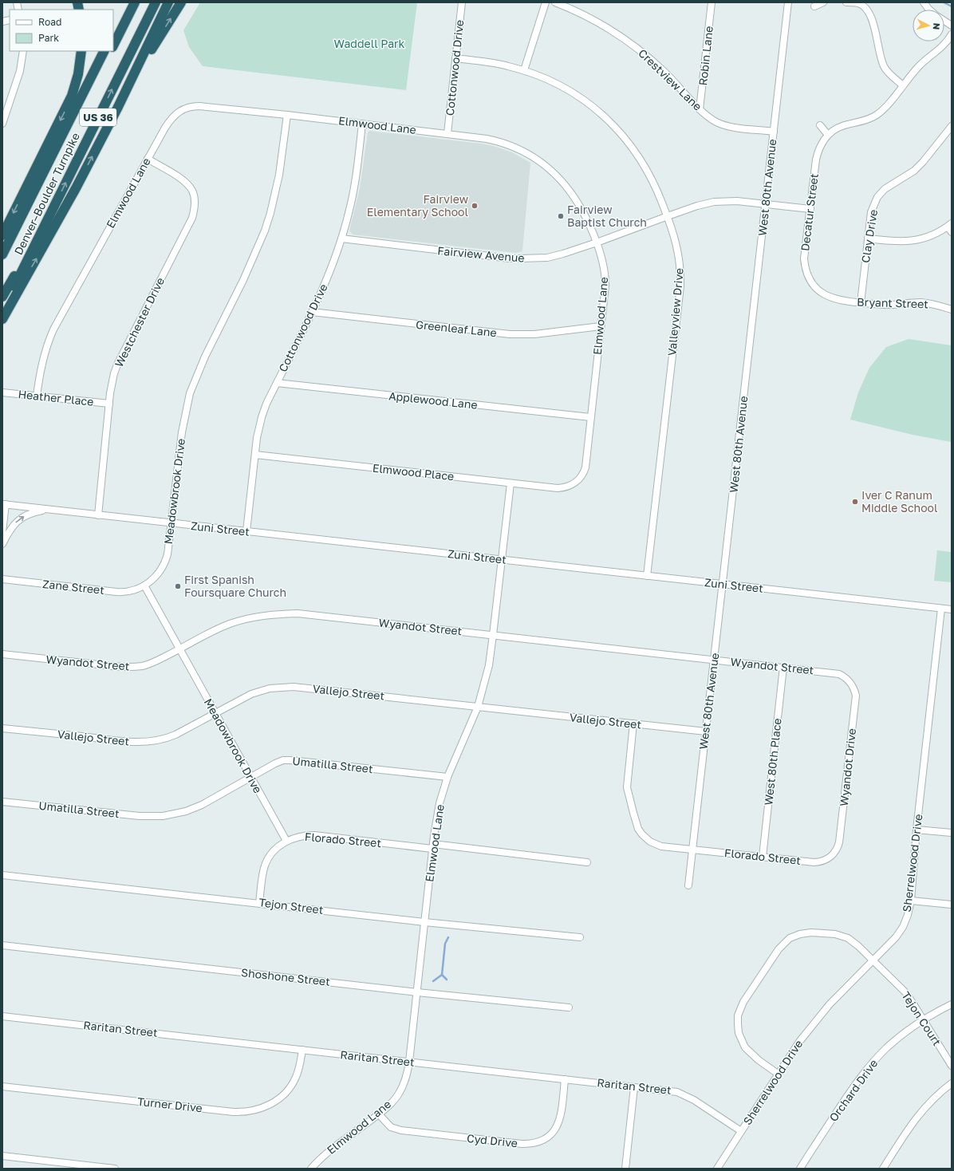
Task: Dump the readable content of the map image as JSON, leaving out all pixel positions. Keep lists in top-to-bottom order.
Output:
{
  "streets": {
    "highway": ["US 36", "Denver–Boulder Turnpike"],
    "street": [
      "Robin Lane",
      "Cottonwood Drive",
      "Crestview Lane",
      "Elmwood Lane",
      "West 80th Avenue",
      "Decatur Street",
      "Clay Drive",
      "Fairview Avenue",
      "Bryant Street",
      "Valleyview Drive",
      "Westchester Drive",
      "Greenleaf Lane",
      "Heather Place",
      "Applewood Lane",
      "Elmwood Place",
      "Meadowbrook Drive",
      "Zuni Street",
      "Zane Street",
      "Wyandot Street",
      "Vallejo Street",
      "West 80th Place",
      "Umatilla Street",
      "Wyandot Drive",
      "Florado Street",
      "Sherrelwood Drive",
      "Tejon Street",
      "Shoshone Street",
      "Tejon Court",
      "Raritan Street",
      "Orchard Drive",
      "Turner Drive",
      "Cyd Drive"
    ]
  },
  "crossings": [
    ["Robin Lane", "Crestview Lane"],
    ["Cottonwood Drive", "Elmwood Lane"],
    ["Cottonwood Drive", "Fairview Avenue"],
    ["Cottonwood Drive", "Valleyview Drive"],
    ["Cottonwood Drive", "Greenleaf Lane"],
    ["Cottonwood Drive", "Applewood Lane"],
    ["Cottonwood Drive", "Elmwood Place"],
    ["Cottonwood Drive", "Zuni Street"],
    ["Crestview Lane", "West 80th Avenue"],
    ["Elmwood Lane", "Fairview Avenue"],
    ["Elmwood Lane", "Westchester Drive"],
    ["Elmwood Lane", "Greenleaf Lane"],
    ["Elmwood Lane", "Heather Place"],
    ["Elmwood Lane", "Applewood Lane"],
    ["Elmwood Lane", "Elmwood Place"],
    ["Elmwood Lane", "Meadowbrook Drive"],
    ["Elmwood Lane", "Zuni Street"],
    ["Elmwood Lane", "Wyandot Street"],
    ["Elmwood Lane", "Vallejo Street"],
    ["Elmwood Lane", "Umatilla Street"],
    ["Elmwood Lane", "Florado Street"],
    ["Elmwood Lane", "Tejon Street"],
    ["Elmwood Lane", "Shoshone Street"],
    ["Elmwood Lane", "Raritan Street"],
    ["Elmwood Lane", "Cyd Drive"],
    ["West 80th Avenue", "Fairview Avenue"],
    ["West 80th Avenue", "Zuni Street"],
    ["West 80th Avenue", "Wyandot Street"],
    ["West 80th Avenue", "Vallejo Street"],
    ["West 80th Avenue", "Florado Street"],
    ["Decatur Street", "Fairview Avenue"],
    ["Decatur Street", "Bryant Street"],
    ["Clay Drive", "Bryant Street"],
    ["Fairview Avenue", "Valleyview Drive"],
    ["Valleyview Drive", "Zuni Street"],
    ["Westchester Drive", "Heather Place"],
    ["Westchester Drive", "Zuni Street"],
    ["Meadowbrook Drive", "Zuni Street"],
    ["Meadowbrook Drive", "Zane Street"],
    ["Meadowbrook Drive", "Wyandot Street"],
    ["Meadowbrook Drive", "Vallejo Street"],
    ["Meadowbrook Drive", "Umatilla Street"],
    ["Meadowbrook Drive", "Florado Street"],
    ["Zuni Street", "Sherrelwood Drive"],
    ["Wyandot Street", "West 80th Place"],
    ["Wyandot Street", "Wyandot Drive"],
    ["West 80th Place", "Florado Street"],
    ["Wyandot Drive", "Florado Street"],
    ["Florado Street", "Tejon Street"],
    ["Sherrelwood Drive", "Tejon Court"],
    ["Sherrelwood Drive", "Raritan Street"],
    ["Tejon Court", "Orchard Drive"],
    ["Raritan Street", "Turner Drive"],
    ["Raritan Street", "Cyd Drive"]
  ],
  "parks": ["Waddell Park"],
  "places": [
    "Fairview Elementary School",
    "Fairview Baptist Church",
    "Iver C Ranum Middle School",
    "First Spanish Foursquare Church"
  ],
  "legend": ["Road", "Park"],
  "north": "right"
}
